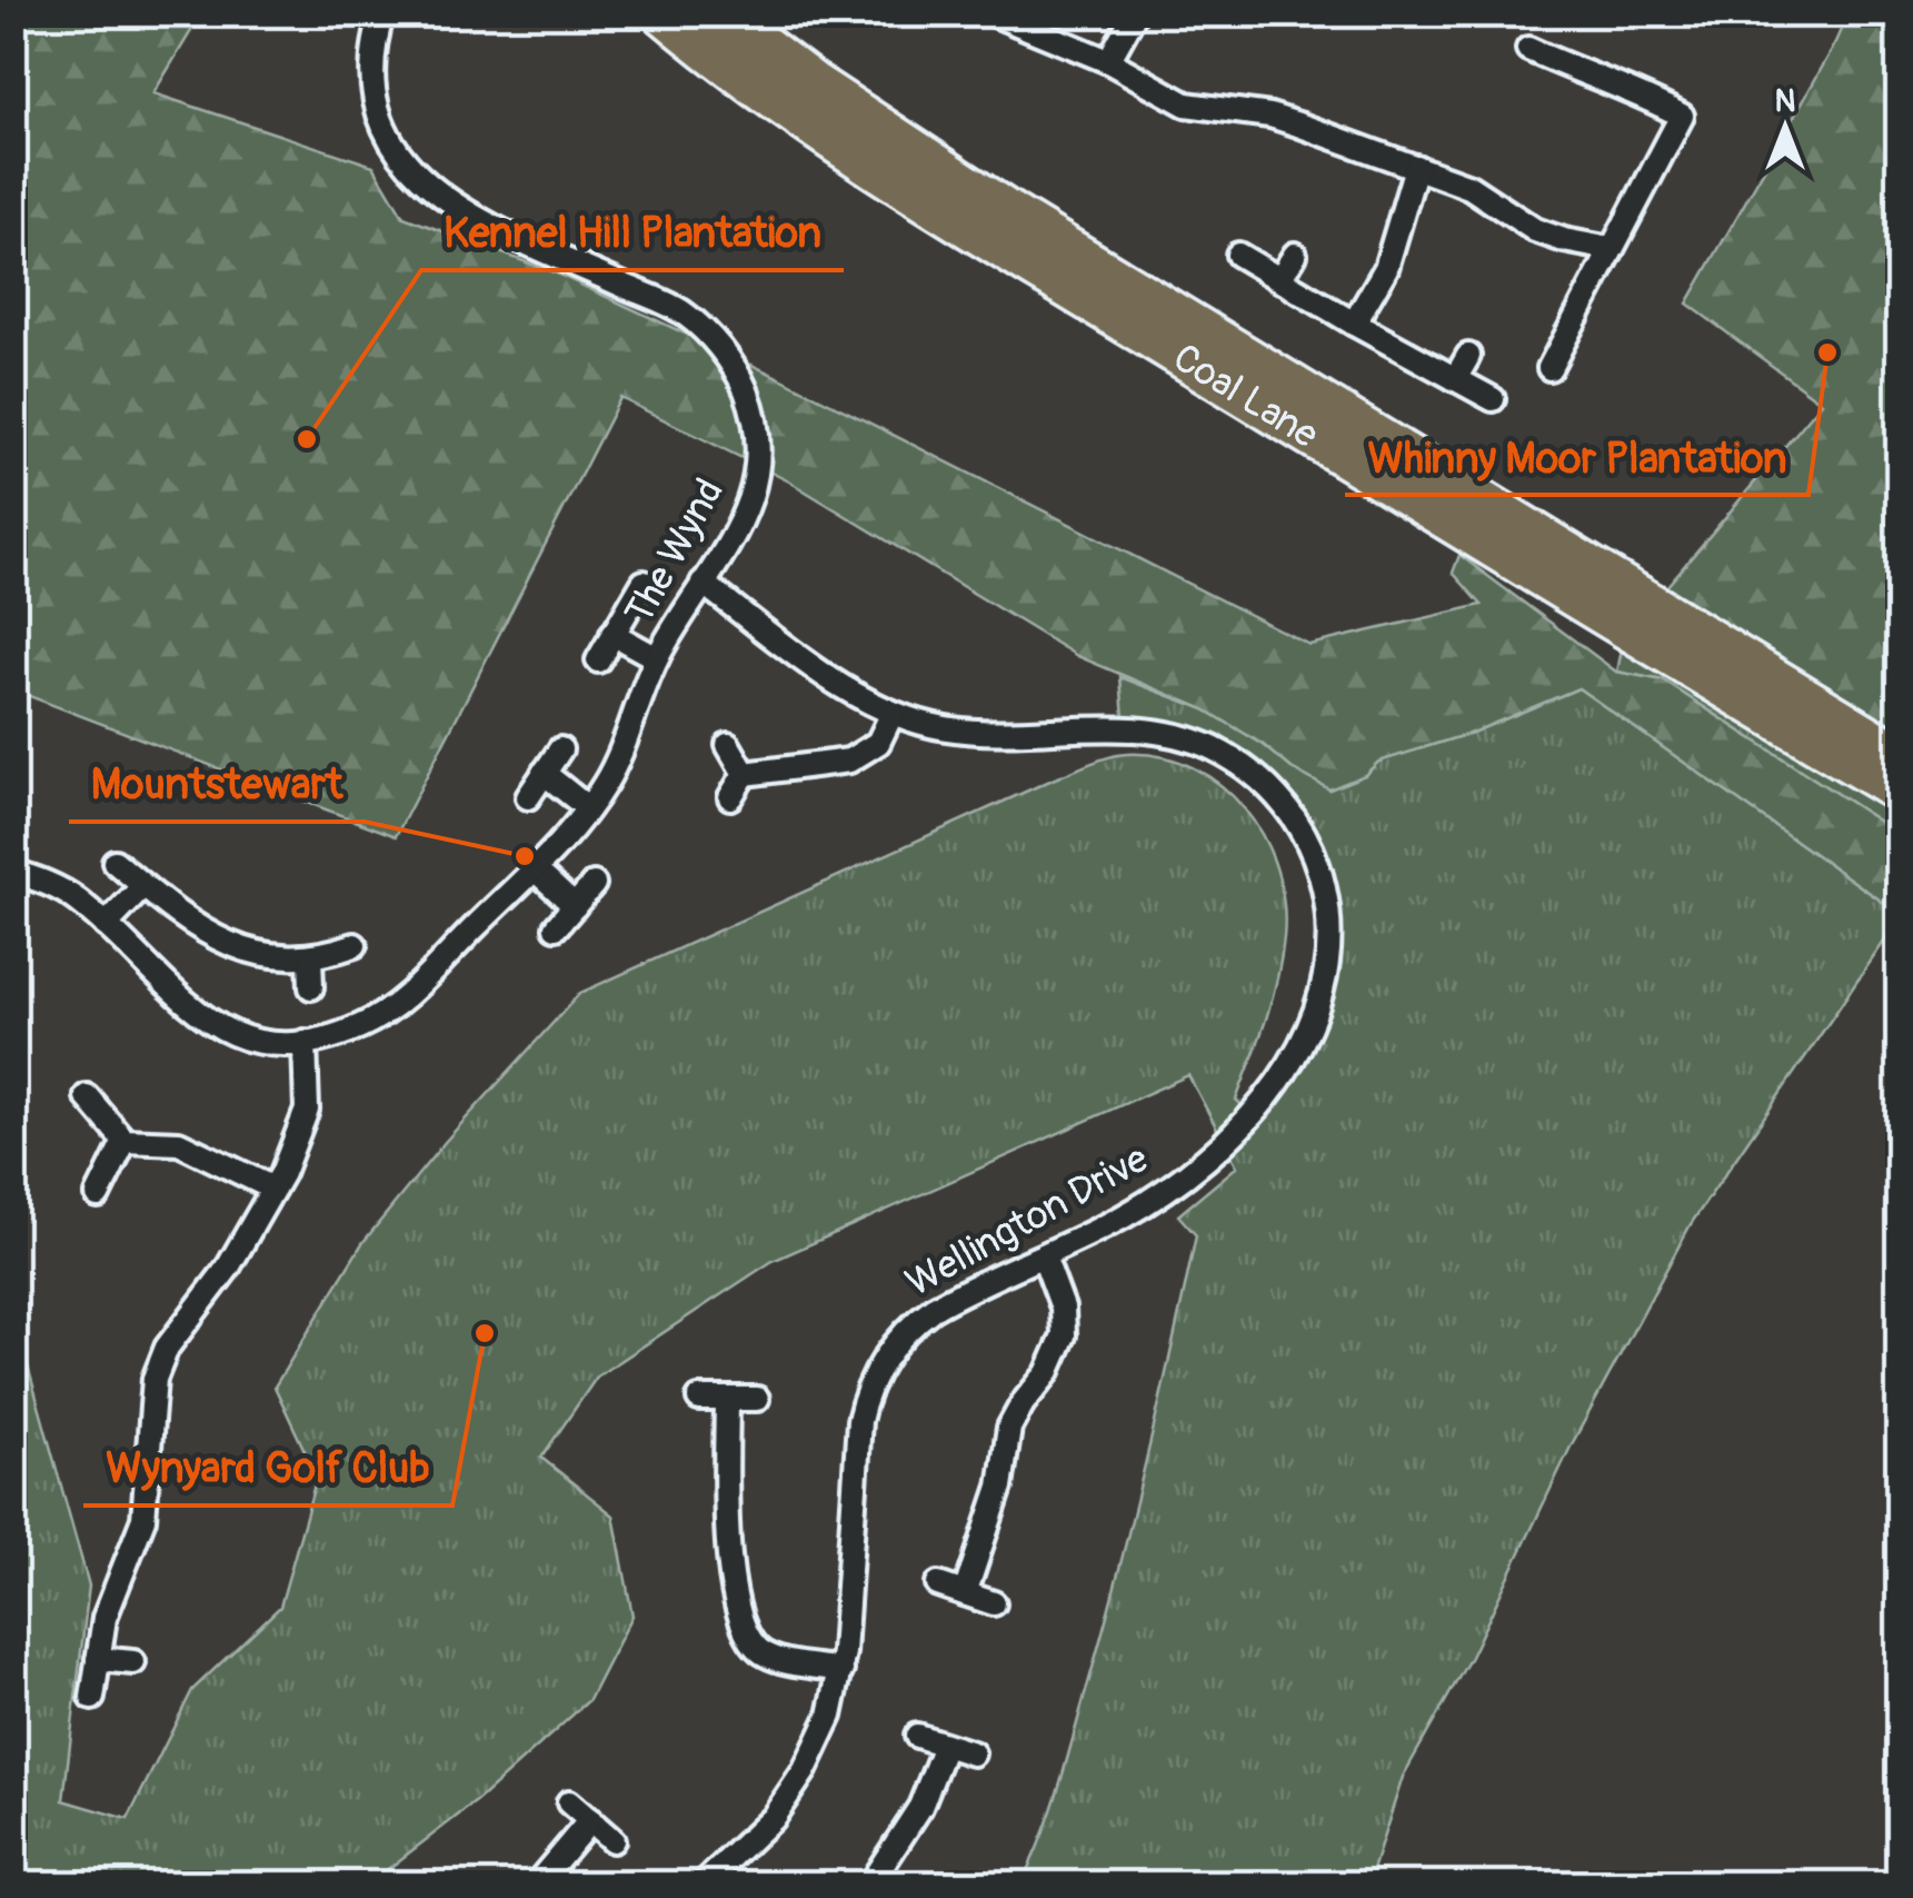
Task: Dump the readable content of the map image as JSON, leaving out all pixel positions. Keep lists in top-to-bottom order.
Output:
{
  "streets": {
    "highway": ["Coal Lane"],
    "street": ["The Wynd", "Wellington Drive"]
  },
  "crossings": [
    ["The Wynd", "Wellington Drive"]
  ],
  "places": [
    "Whinny Moor Plantation",
    "Kennel Hill Plantation",
    "Mountstewart",
    "Wynyard Golf Club"
  ],
  "north": "top"
}
